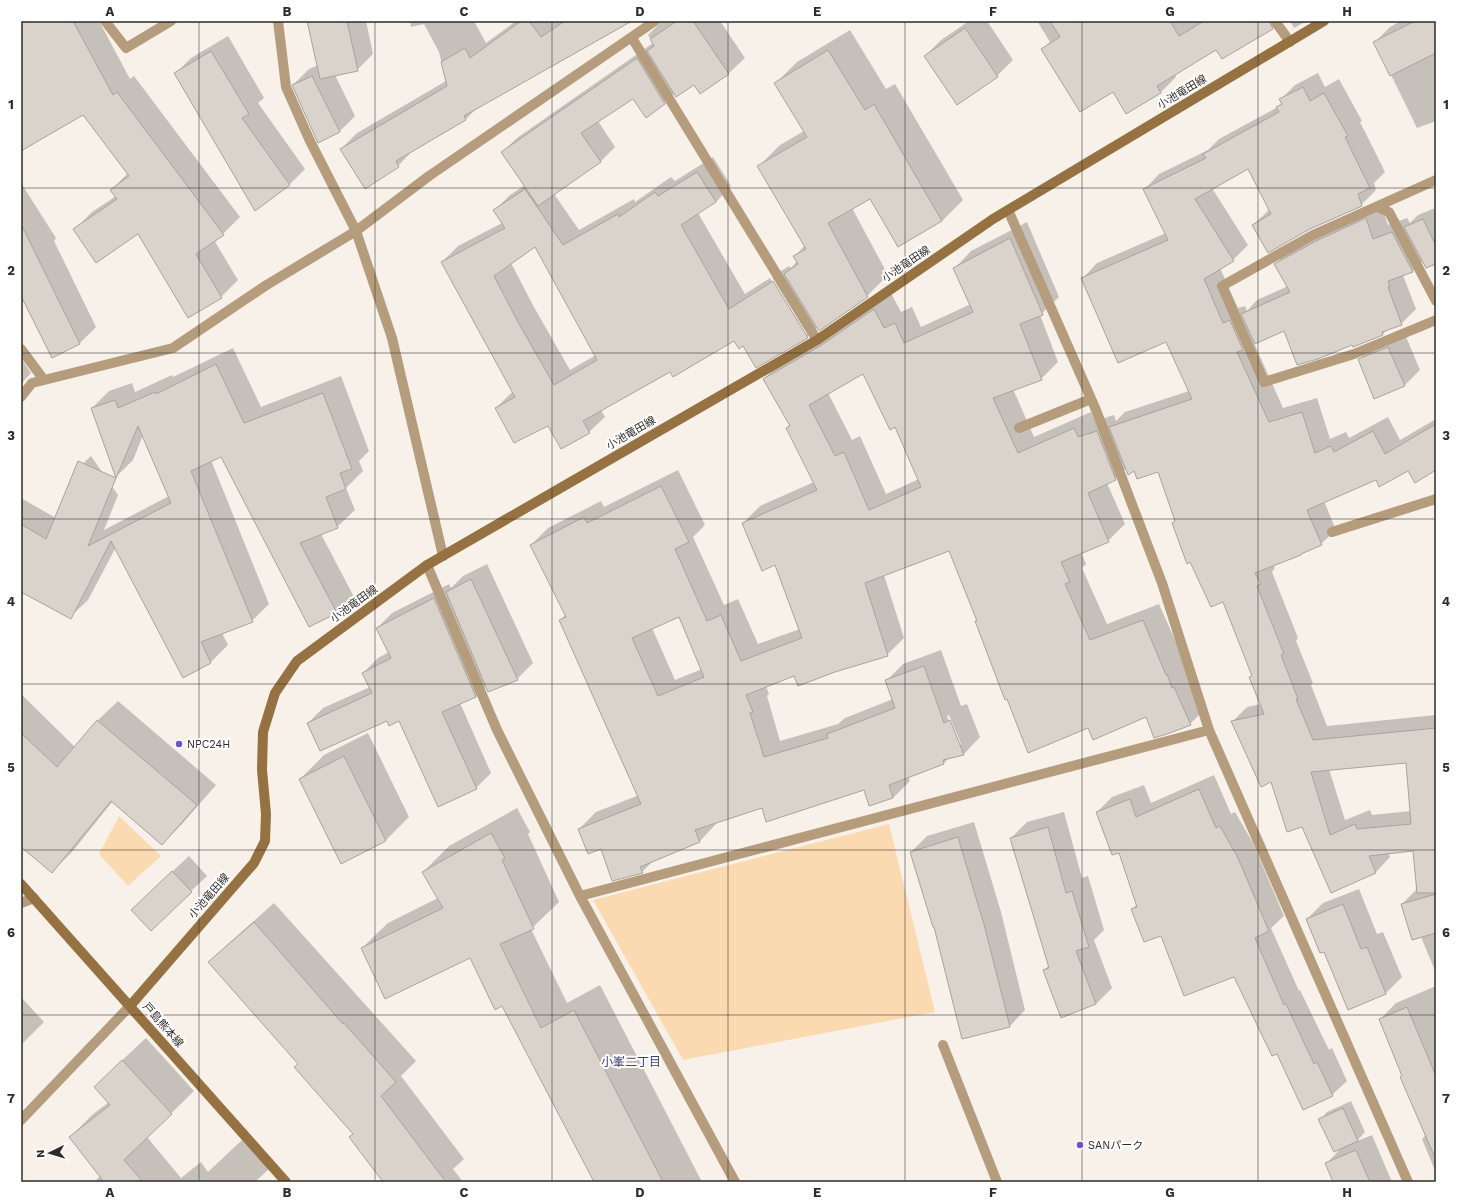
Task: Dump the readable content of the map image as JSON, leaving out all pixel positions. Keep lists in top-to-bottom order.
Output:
{
  "streets": {
    "main road": ["小池竜田線", "戸島熊本線"]
  },
  "crossings": [
    ["小池竜田線", "戸島熊本線"]
  ],
  "districts": ["小峯二丁目"],
  "places": ["NPC24H", "SANパーク"],
  "north": "left",
  "grid": {
    "columns": [
      "A",
      "B",
      "C",
      "D",
      "E",
      "F",
      "G",
      "H"
    ],
    "rows": [
      "1",
      "2",
      "3",
      "4",
      "5",
      "6",
      "7"
    ]
  }
}
